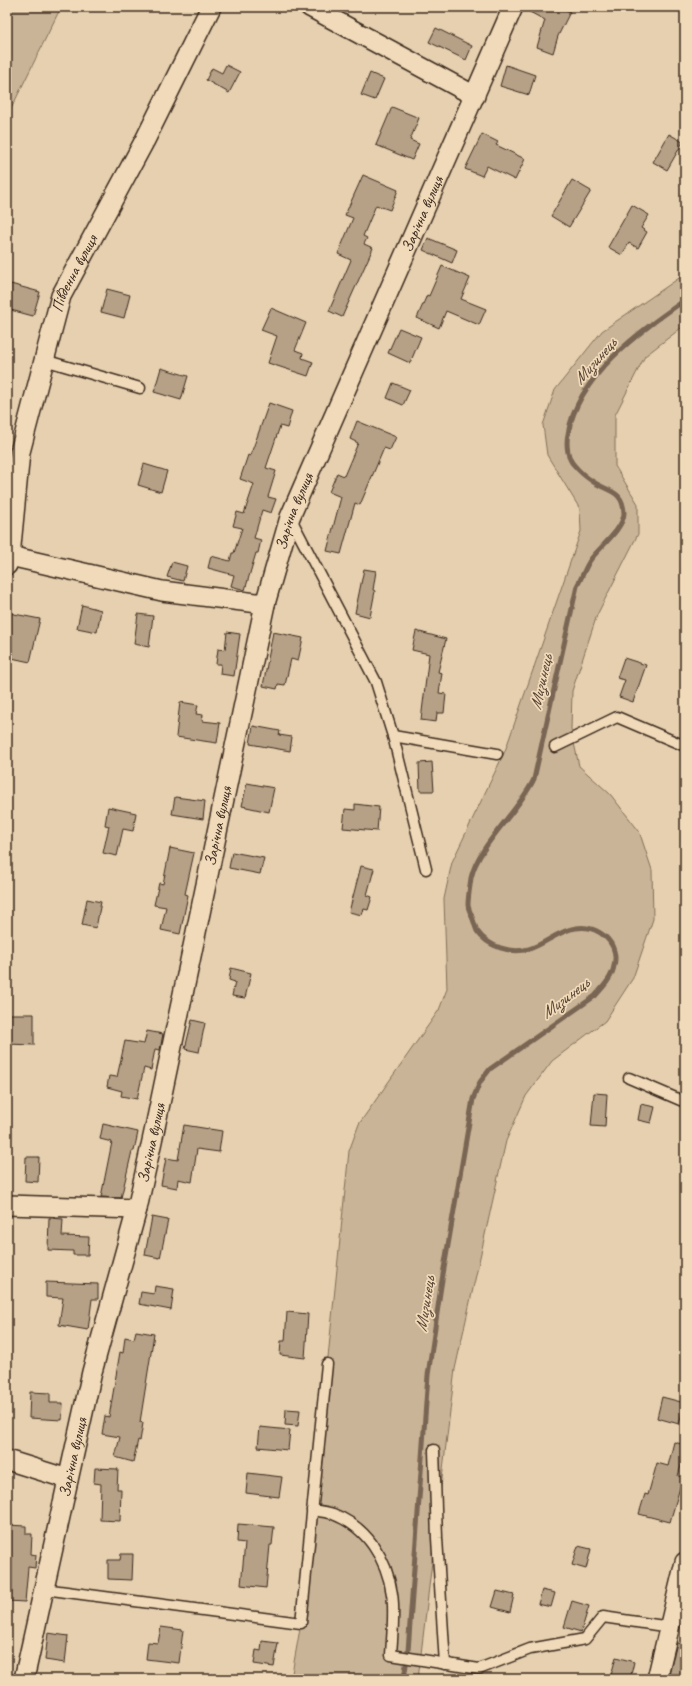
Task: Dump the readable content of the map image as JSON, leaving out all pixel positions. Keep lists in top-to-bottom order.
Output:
{
  "streets": {
    "street": ["Зарічна вулиця", "Південна вулиця"]
  },
  "water": ["Мизинець"]
}
